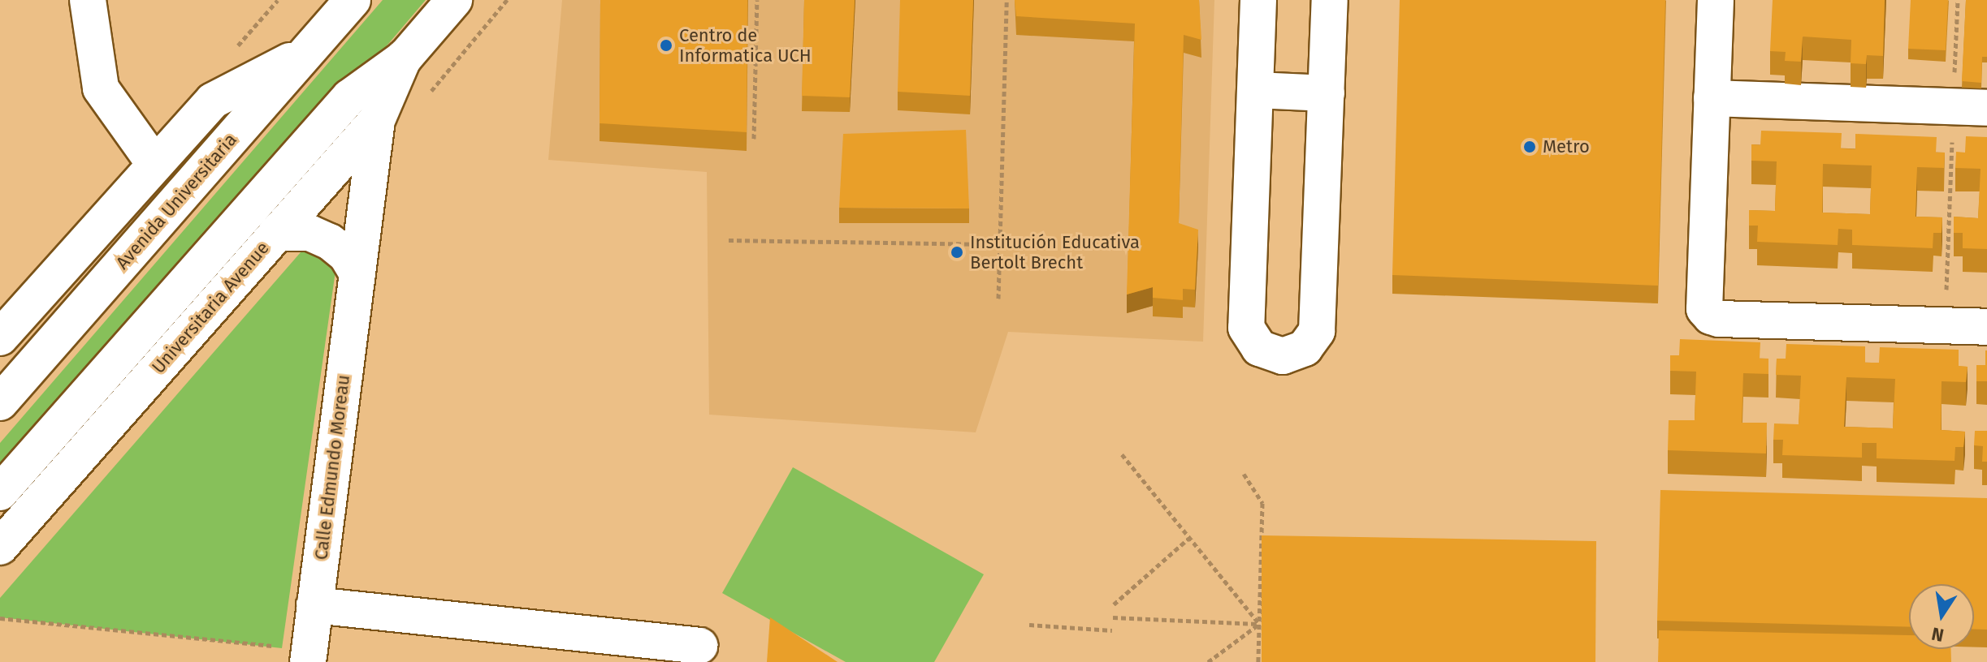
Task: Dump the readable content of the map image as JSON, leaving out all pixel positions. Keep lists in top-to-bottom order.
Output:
{
  "streets": {
    "main road": ["Avenida Universitaria", "Universitaria Avenue", "Calle Edmundo Moreau"]
  },
  "crossings": [
    ["Universitaria Avenue", "Calle Edmundo Moreau"]
  ],
  "places": ["Centro de Informatica UCH", "Metro", "Institución Educativa Bertolt Brecht"],
  "north": "bottom"
}
